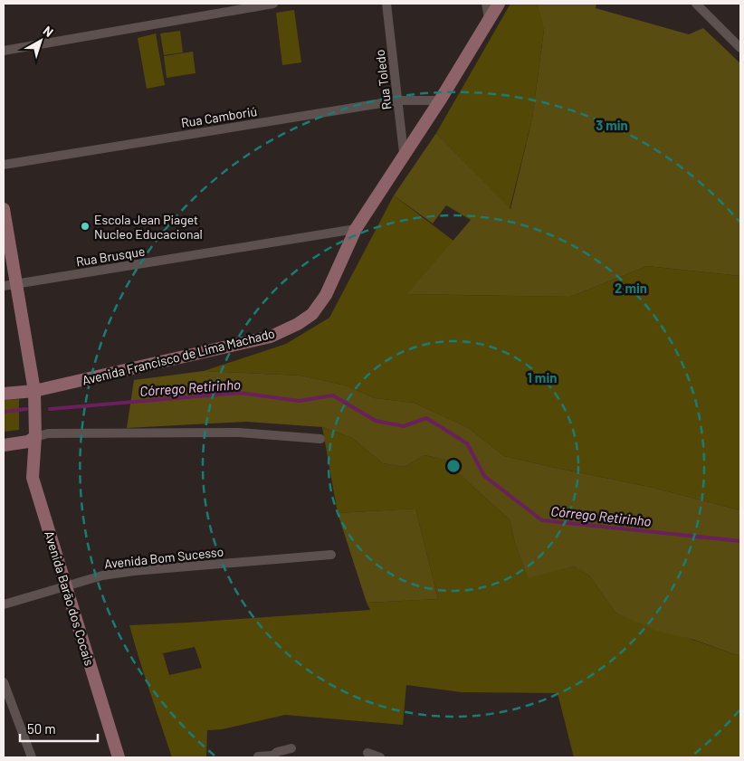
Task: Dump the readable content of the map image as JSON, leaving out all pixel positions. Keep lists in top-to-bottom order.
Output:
{
  "streets": {
    "street": [
      "Rua Toledo",
      "Rua Camboriú",
      "Rua Brusque",
      "Avenida Francisco de Lima Machado",
      "Avenida Bom Sucesso",
      "Avenida Barão dos Cocais"
    ]
  },
  "crossings": [
    ["Rua Toledo", "Rua Camboriú"],
    ["Rua Toledo", "Avenida Francisco de Lima Machado"],
    ["Rua Camboriú", "Avenida Francisco de Lima Machado"],
    ["Rua Brusque", "Avenida Francisco de Lima Machado"],
    ["Rua Brusque", "Avenida Barão dos Cocais"],
    ["Avenida Francisco de Lima Machado", "Avenida Barão dos Cocais"],
    ["Avenida Bom Sucesso", "Avenida Barão dos Cocais"]
  ],
  "water": ["Córrego Retirinho"],
  "places": ["Escola Jean Piaget Nucleo Educacional"],
  "scale_bar": "50 m",
  "north": "top right",
  "rings": ["3 min", "2 min", "1 min"]
}
